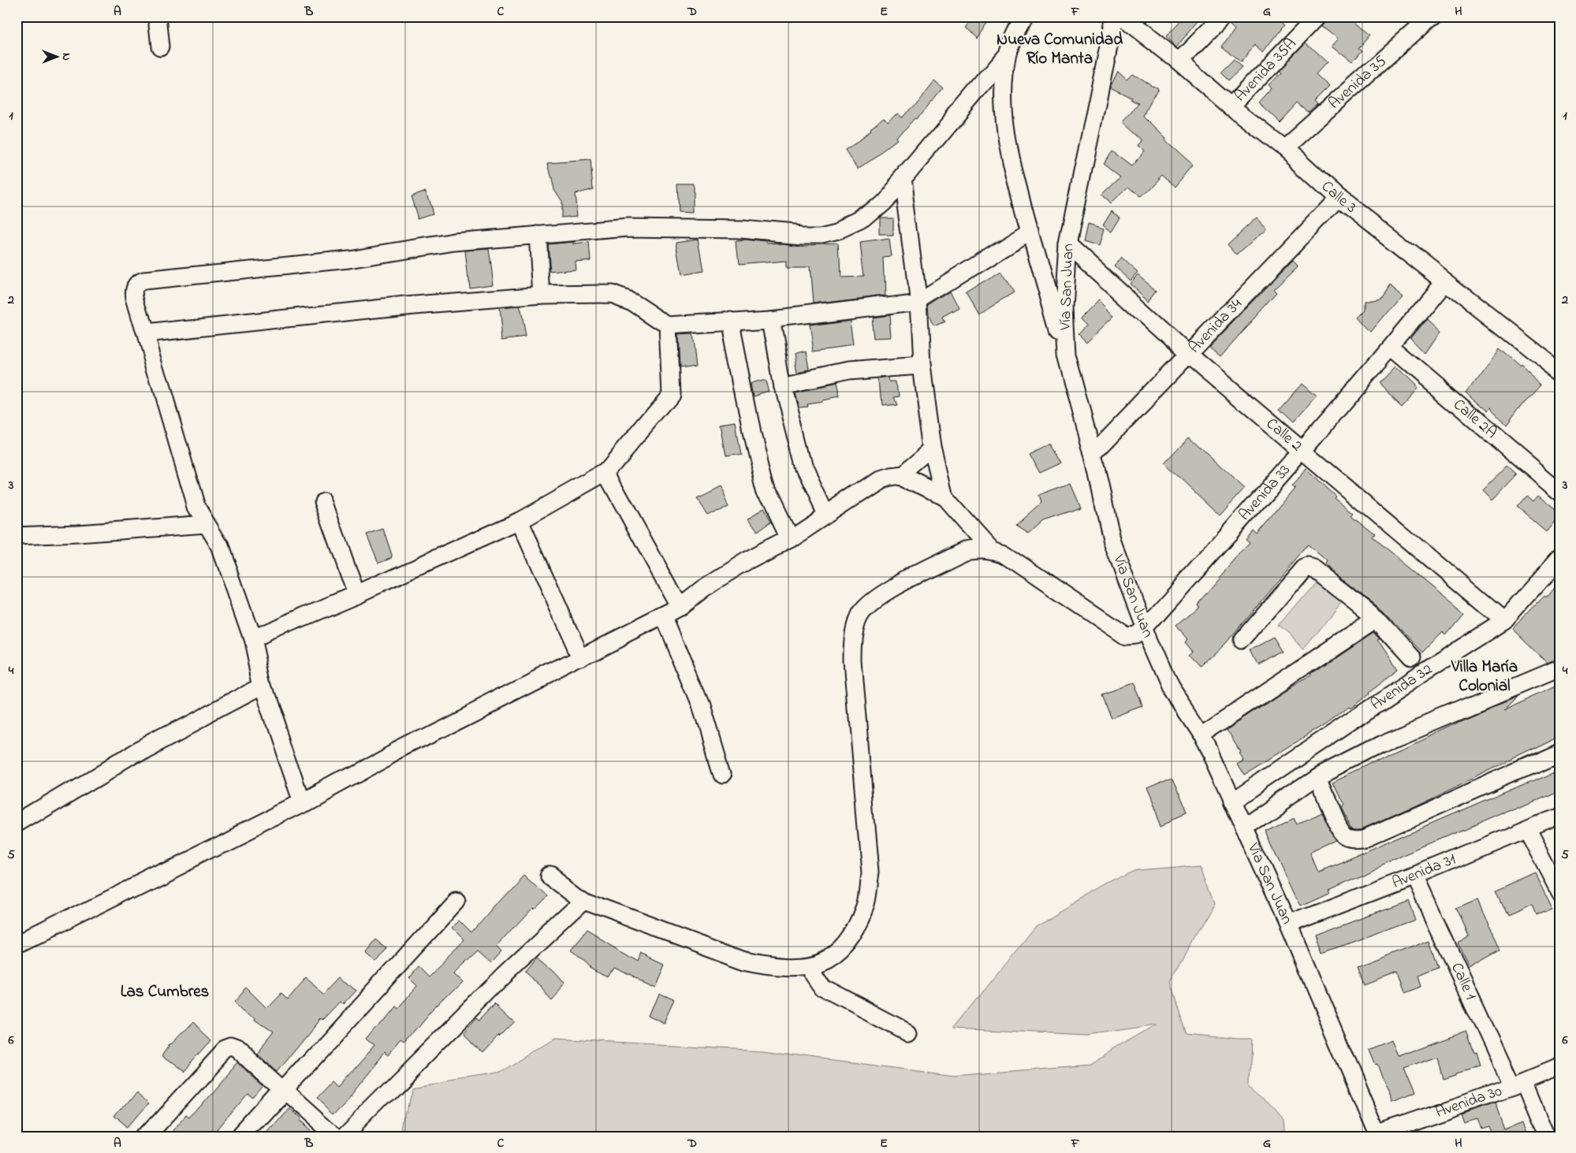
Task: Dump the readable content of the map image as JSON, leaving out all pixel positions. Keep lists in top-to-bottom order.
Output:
{
  "streets": {
    "street": [
      "Avenida 35A",
      "Avenida 35",
      "Calle 3",
      "Vía San Juan",
      "Avenida 34",
      "Calle 2A",
      "Calle 2",
      "Avenida 33",
      "Avenida 32",
      "Avenida 31",
      "Calle 1",
      "Avenida 30"
    ]
  },
  "crossings": [
    ["Avenida 35A", "Calle 3"],
    ["Avenida 35", "Calle 3"],
    ["Calle 3", "Avenida 34"],
    ["Calle 3", "Avenida 33"],
    ["Vía San Juan", "Avenida 34"],
    ["Vía San Juan", "Calle 2"],
    ["Vía San Juan", "Avenida 33"],
    ["Vía San Juan", "Avenida 32"],
    ["Vía San Juan", "Avenida 31"],
    ["Vía San Juan", "Avenida 30"],
    ["Avenida 34", "Calle 2"],
    ["Calle 2A", "Avenida 33"],
    ["Calle 2", "Avenida 33"],
    ["Calle 2", "Avenida 32"],
    ["Avenida 31", "Calle 1"],
    ["Calle 1", "Avenida 30"]
  ],
  "districts": ["Nueva Comunidad Río Manta", "Villa María Colonial", "Las Cumbres"],
  "north": "right",
  "grid": {
    "columns": [
      "A",
      "B",
      "C",
      "D",
      "E",
      "F",
      "G",
      "H"
    ],
    "rows": [
      "1",
      "2",
      "3",
      "4",
      "5",
      "6"
    ]
  }
}
